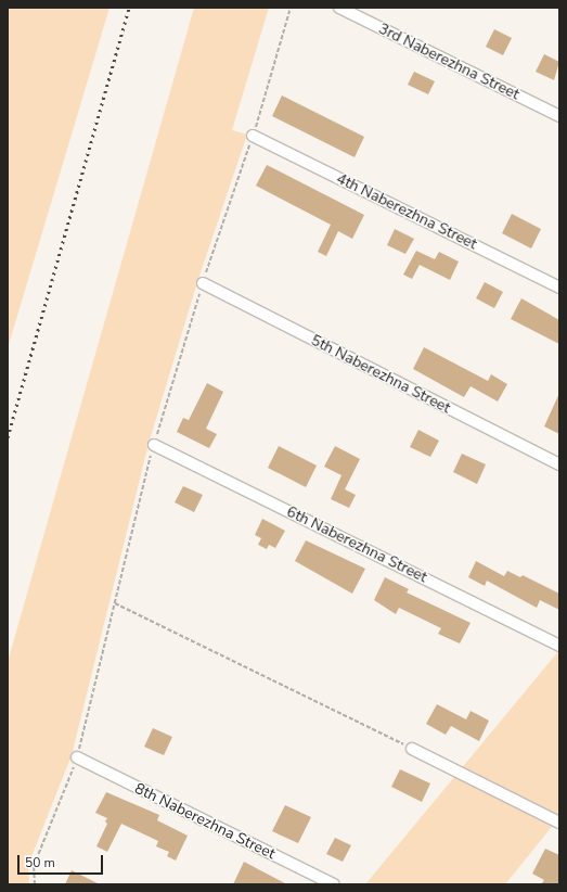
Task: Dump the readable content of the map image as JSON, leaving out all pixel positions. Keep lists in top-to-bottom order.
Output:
{
  "streets": {
    "street": [
      "3rd Naberezhna Street",
      "4th Naberezhna Street",
      "5th Naberezhna Street",
      "6th Naberezhna Street",
      "8th Naberezhna Street"
    ]
  },
  "scale_bar": "50 m"
}
